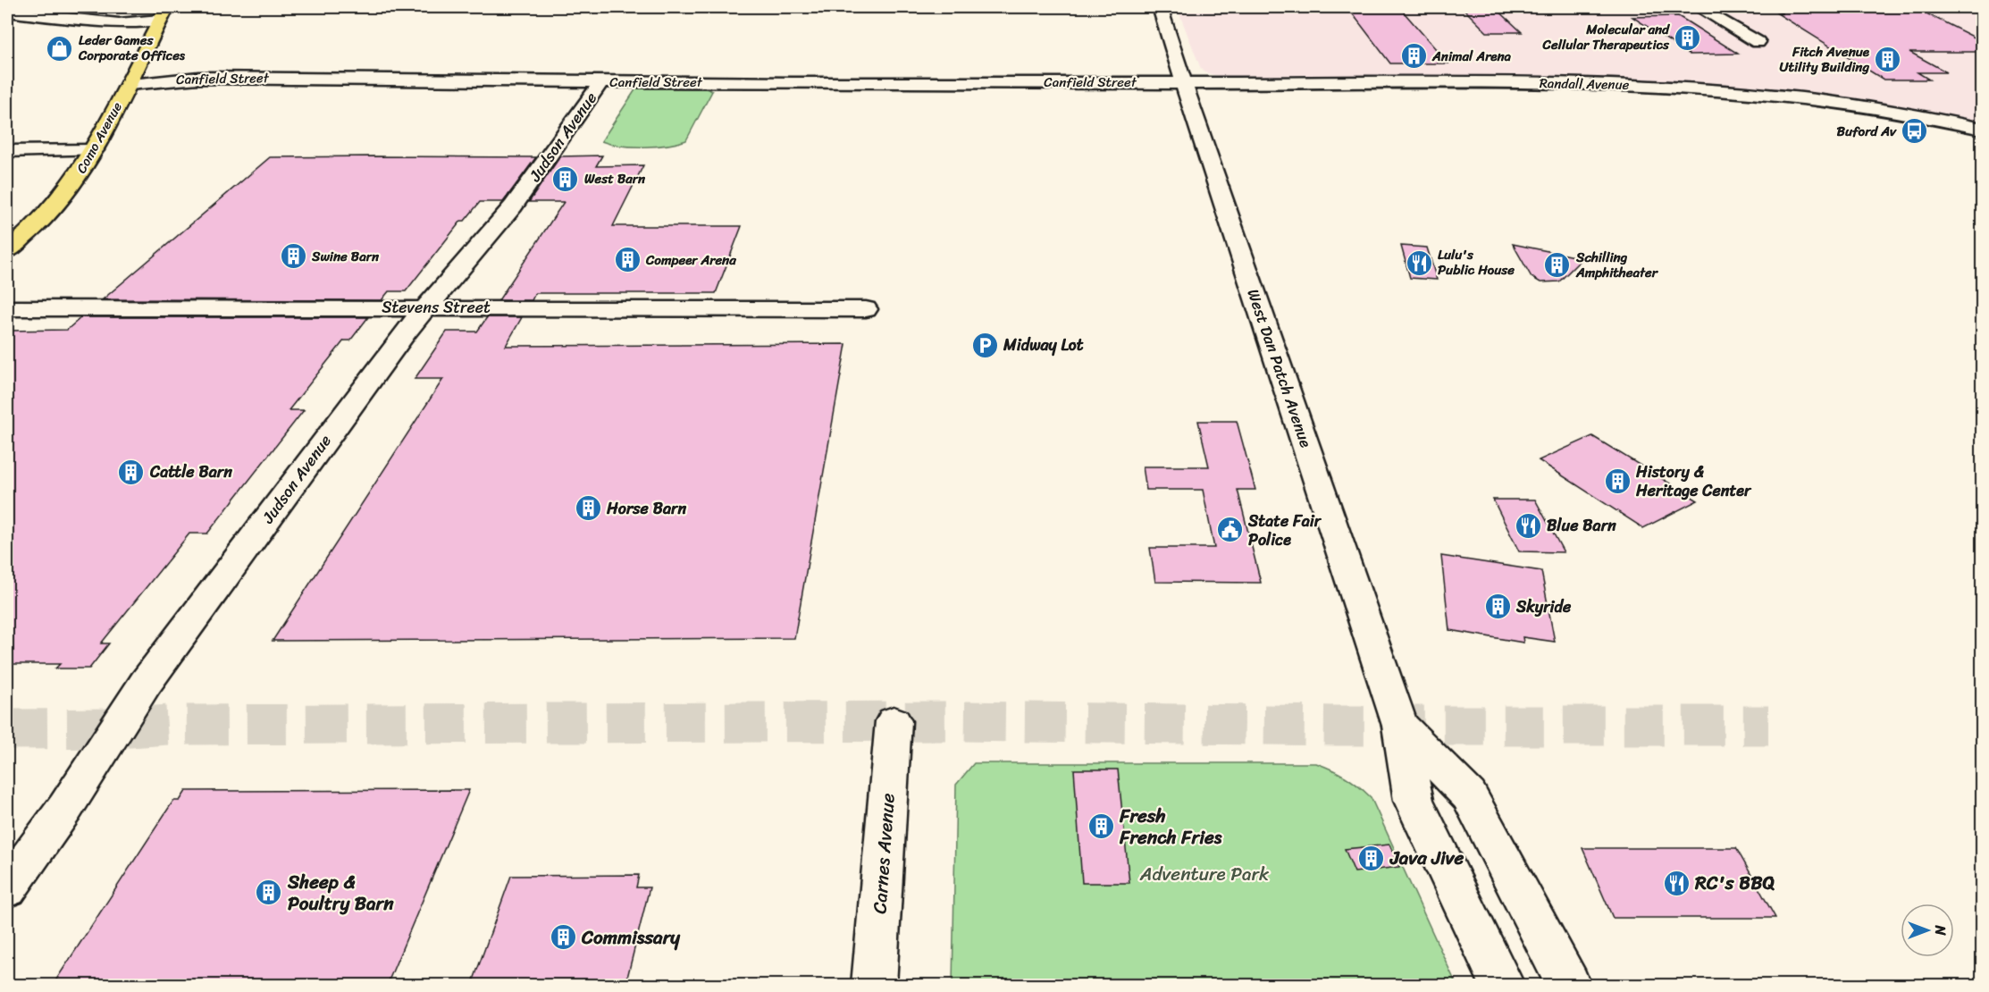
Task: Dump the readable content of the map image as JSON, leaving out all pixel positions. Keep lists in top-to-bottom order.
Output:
{
  "streets": {
    "main road": ["Como Avenue"],
    "street": [
      "Canfield Street",
      "Randall Avenue",
      "Judson Avenue",
      "Stevens Street",
      "West Dan Patch Avenue",
      "Carnes Avenue"
    ]
  },
  "crossings": [
    ["Canfield Street", "Randall Avenue"],
    ["Canfield Street", "Judson Avenue"],
    ["Canfield Street", "Como Avenue"],
    ["Canfield Street", "West Dan Patch Avenue"],
    ["Randall Avenue", "West Dan Patch Avenue"],
    ["Judson Avenue", "Stevens Street"]
  ],
  "parks": ["Adventure Park"],
  "places": {
    "building": [
      "Molecular and Cellular Therapeutics",
      "Animal Arena",
      "Fitch Avenue Utility Building",
      "West Barn",
      "Swine Barn",
      "Compeer Arena",
      "Schilling Amphitheater",
      "Cattle Barn",
      "History & Heritage Center",
      "Horse Barn",
      "Skyride",
      "Fresh French Fries",
      "Java Jive",
      "Sheep & Poultry Barn",
      "Commissary"
    ],
    "shop": ["Leder Games Corporate Offices"],
    "bus stop": ["Buford Av"],
    "restaurant": ["Lulu's Public House", "Blue Barn", "RC's BBQ"],
    "parking": ["Midway Lot"],
    "public building": ["State Fair Police"]
  },
  "north": "right"
}
